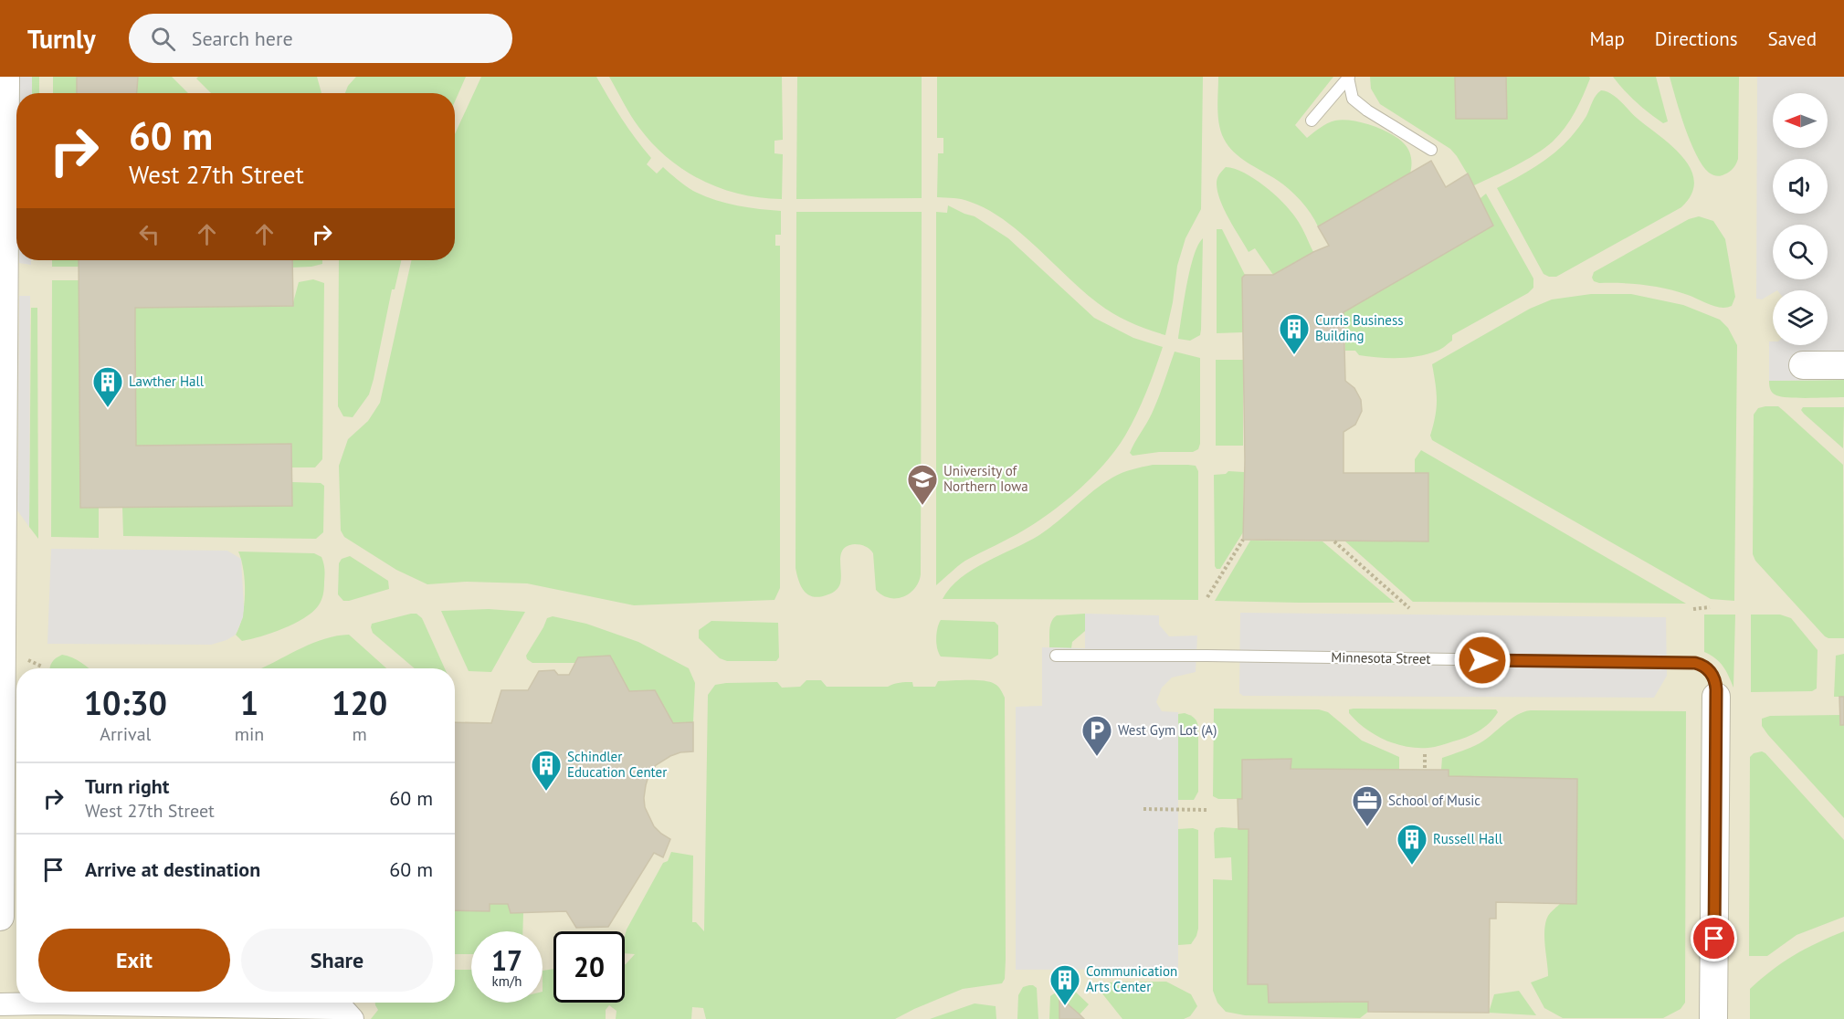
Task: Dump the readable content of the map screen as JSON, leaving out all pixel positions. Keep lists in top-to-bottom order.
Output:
{
  "streets": {
    "lane": ["Minnesota Street"]
  },
  "places": {
    "building": [
      "Curris Business Building",
      "Lawther Hall",
      "Schindler Education Center",
      "Russell Hall",
      "Communication Arts Center"
    ],
    "school or university": ["University of Northern Iowa"],
    "parking": ["West Gym Lot (A)"],
    "office": ["School of Music"]
  },
  "north": "left",
  "page": {
    "header": "Turnly",
    "search": "Search here",
    "nav": ["Map", "Directions", "Saved"],
    "turn": ["60 m", "West 27th Street"],
    "eta": [
      "10:30",
      "Arrival",
      "1",
      "min",
      "120",
      "m"
    ],
    "list": [
      {
        "name": "Turn right",
        "note": "West 27th Street",
        "value": "60 m"
      },
      {
        "name": "Arrive at destination",
        "value": "60 m"
      }
    ],
    "buttons": ["Exit", "Share"],
    "speed": "17 km/h",
    "limit": "20"
  }
}
